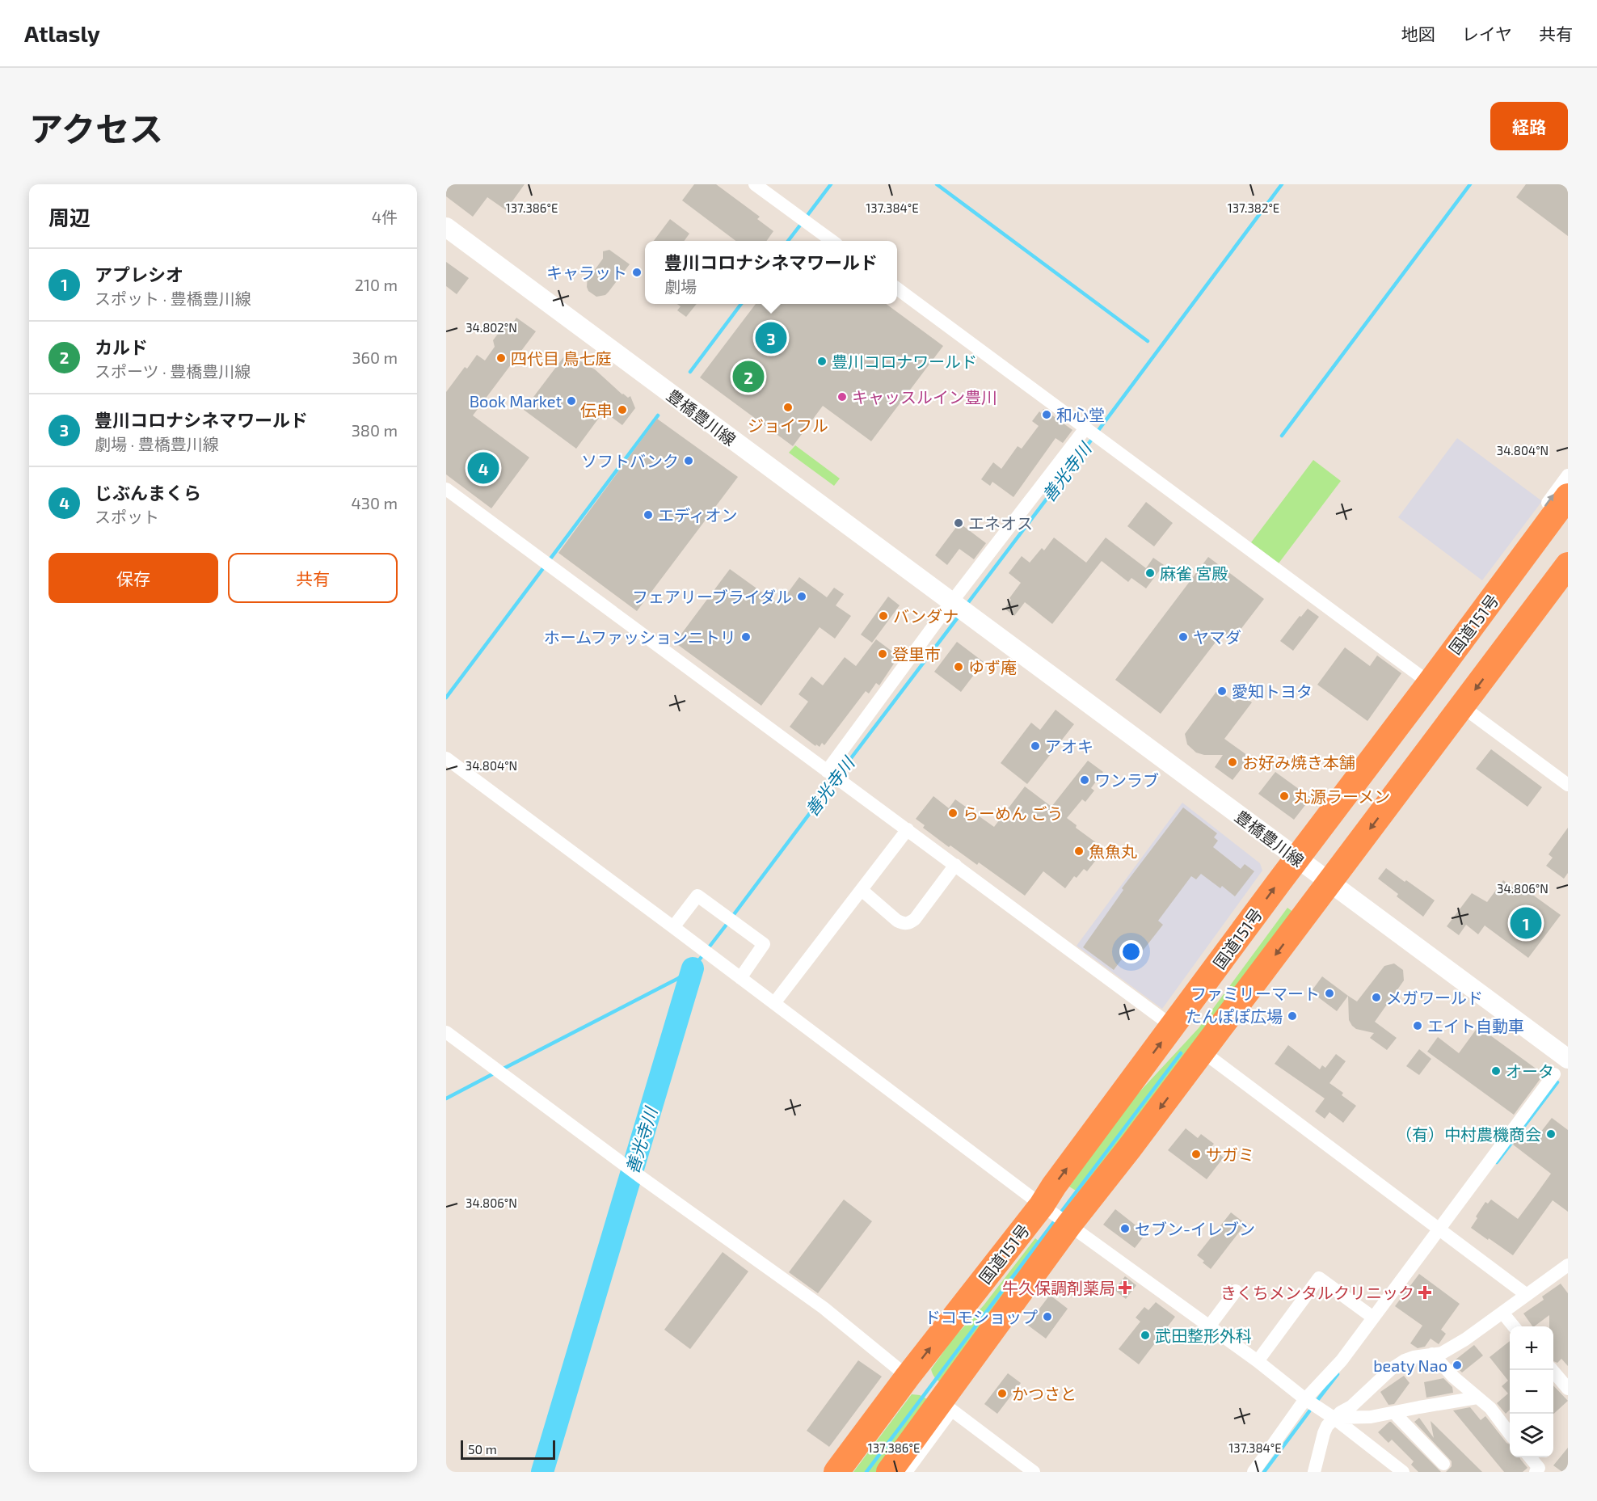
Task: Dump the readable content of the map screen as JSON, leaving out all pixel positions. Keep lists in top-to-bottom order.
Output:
{
  "streets": {
    "highway": ["国道151号"],
    "main road": ["豊橋豊川線"]
  },
  "crossings": [
    ["豊橋豊川線", "国道151号"]
  ],
  "water": ["善光寺川"],
  "places": {
    "other": [
      "キャラット",
      "四代目 鳥七庭",
      "豊川コロナワールド",
      "キャッスルイン豊川",
      "Book Market",
      "ジョイフル",
      "伝串",
      "和心堂",
      "ソフトバンク",
      "エディオン",
      "エネオス",
      "麻雀 宮殿",
      "フェアリーブライダル",
      "バンダナ",
      "ホームファッションニトリ",
      "ヤマダ",
      "登里市",
      "ゆず庵",
      "愛知トヨタ",
      "アオキ",
      "お好み焼き本舗",
      "ワンラブ",
      "丸源ラーメン",
      "らーめん ごう",
      "魚魚丸",
      "ファミリーマート",
      "メガワールド",
      "たんぽぽ広場",
      "エイト自動車",
      "オータ",
      "（有）中村農機商会",
      "サガミ",
      "セブン-イレブン",
      "ドコモショップ",
      "武田整形外科",
      "beaty Nao",
      "かつさと"
    ],
    "health": ["牛久保調剤薬局", "きくちメンタルクリニック"]
  },
  "scale_bar": "50 m",
  "page": {
    "header": "Atlasly",
    "nav": ["地図", "レイヤ", "共有"],
    "title": "アクセス",
    "buttons": [
      "経路",
      ["保存", "共有"]
    ],
    "heading": ["周辺", "4件"],
    "popup": ["豊川コロナシネマワールド", "劇場"],
    "list": [
      {
        "mark": "1",
        "name": "アプレシオ",
        "note": "スポット · 豊橋豊川線",
        "value": "210 m"
      },
      {
        "mark": "2",
        "name": "カルド",
        "note": "スポーツ · 豊橋豊川線",
        "value": "360 m"
      },
      {
        "mark": "3",
        "name": "豊川コロナシネマワールド",
        "note": "劇場 · 豊橋豊川線",
        "value": "380 m"
      },
      {
        "mark": "4",
        "name": "じぶんまくら",
        "note": "スポット",
        "value": "430 m"
      }
    ],
    "pins": [
      "3",
      "2",
      "4",
      "1"
    ],
    "map_buttons": ["+", "−"],
    "scale": "50 m"
  },
  "coordinates": [
    "137.386°E",
    "137.384°E",
    "137.382°E",
    "34.802°N",
    "34.804°N",
    "34.806°N"
  ]
}
